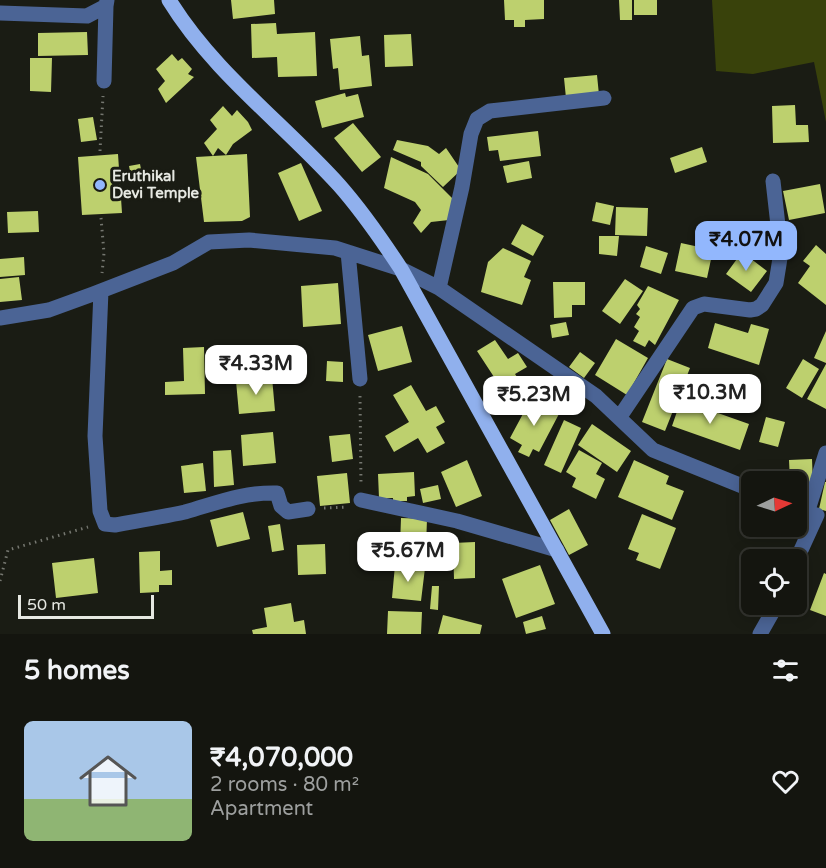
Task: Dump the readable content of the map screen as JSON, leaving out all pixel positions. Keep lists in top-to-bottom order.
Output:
{
  "places": ["Eruthikal Devi Temple"],
  "scale_bar": "50 m",
  "north": "right",
  "page": {
    "price": [
      "₹4.07M",
      "₹4.33M",
      "₹10.3M",
      "₹5.23M",
      "₹5.67M"
    ],
    "scale": "50 m",
    "heading": "5 homes",
    "list": [
      {
        "name": "₹4,070,000",
        "note": "2 rooms · 80 m² · Apartment"
      }
    ]
  }
}
